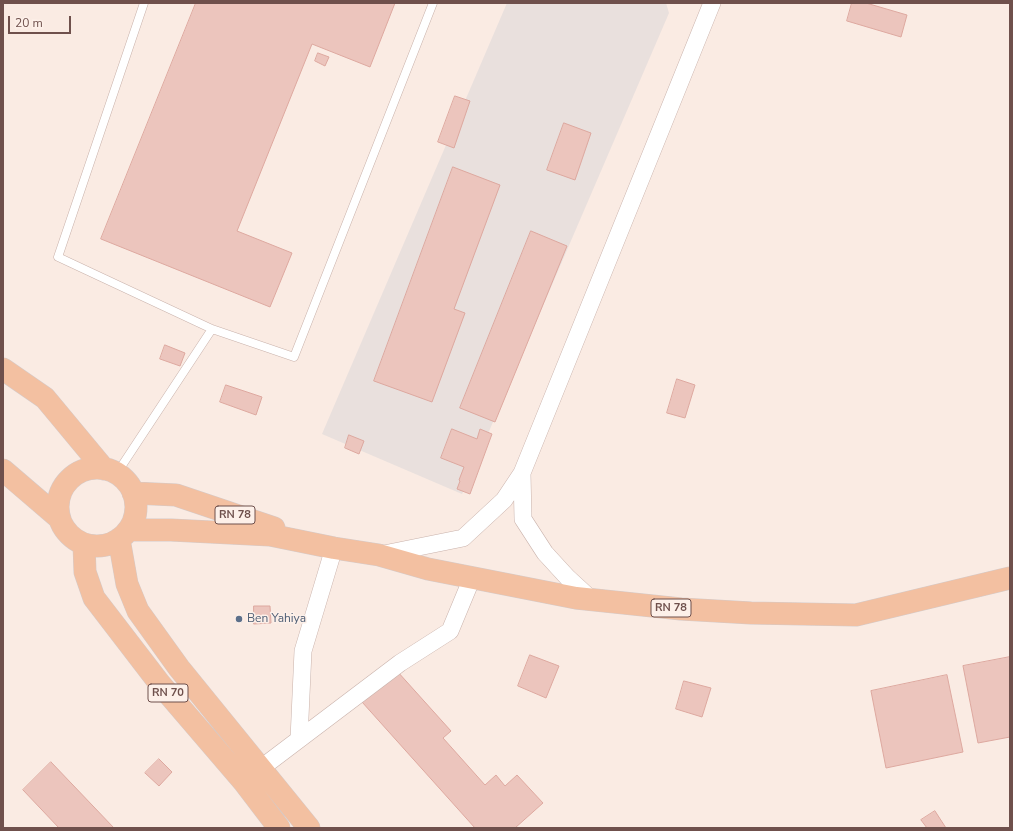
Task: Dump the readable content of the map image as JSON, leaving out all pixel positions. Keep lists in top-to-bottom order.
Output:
{
  "streets": {
    "main road": ["RN 78", "RN 70"]
  },
  "crossings": [
    ["RN 78", "RN 70"]
  ],
  "places": ["Ben Yahiya"],
  "scale_bar": "20 m"
}
